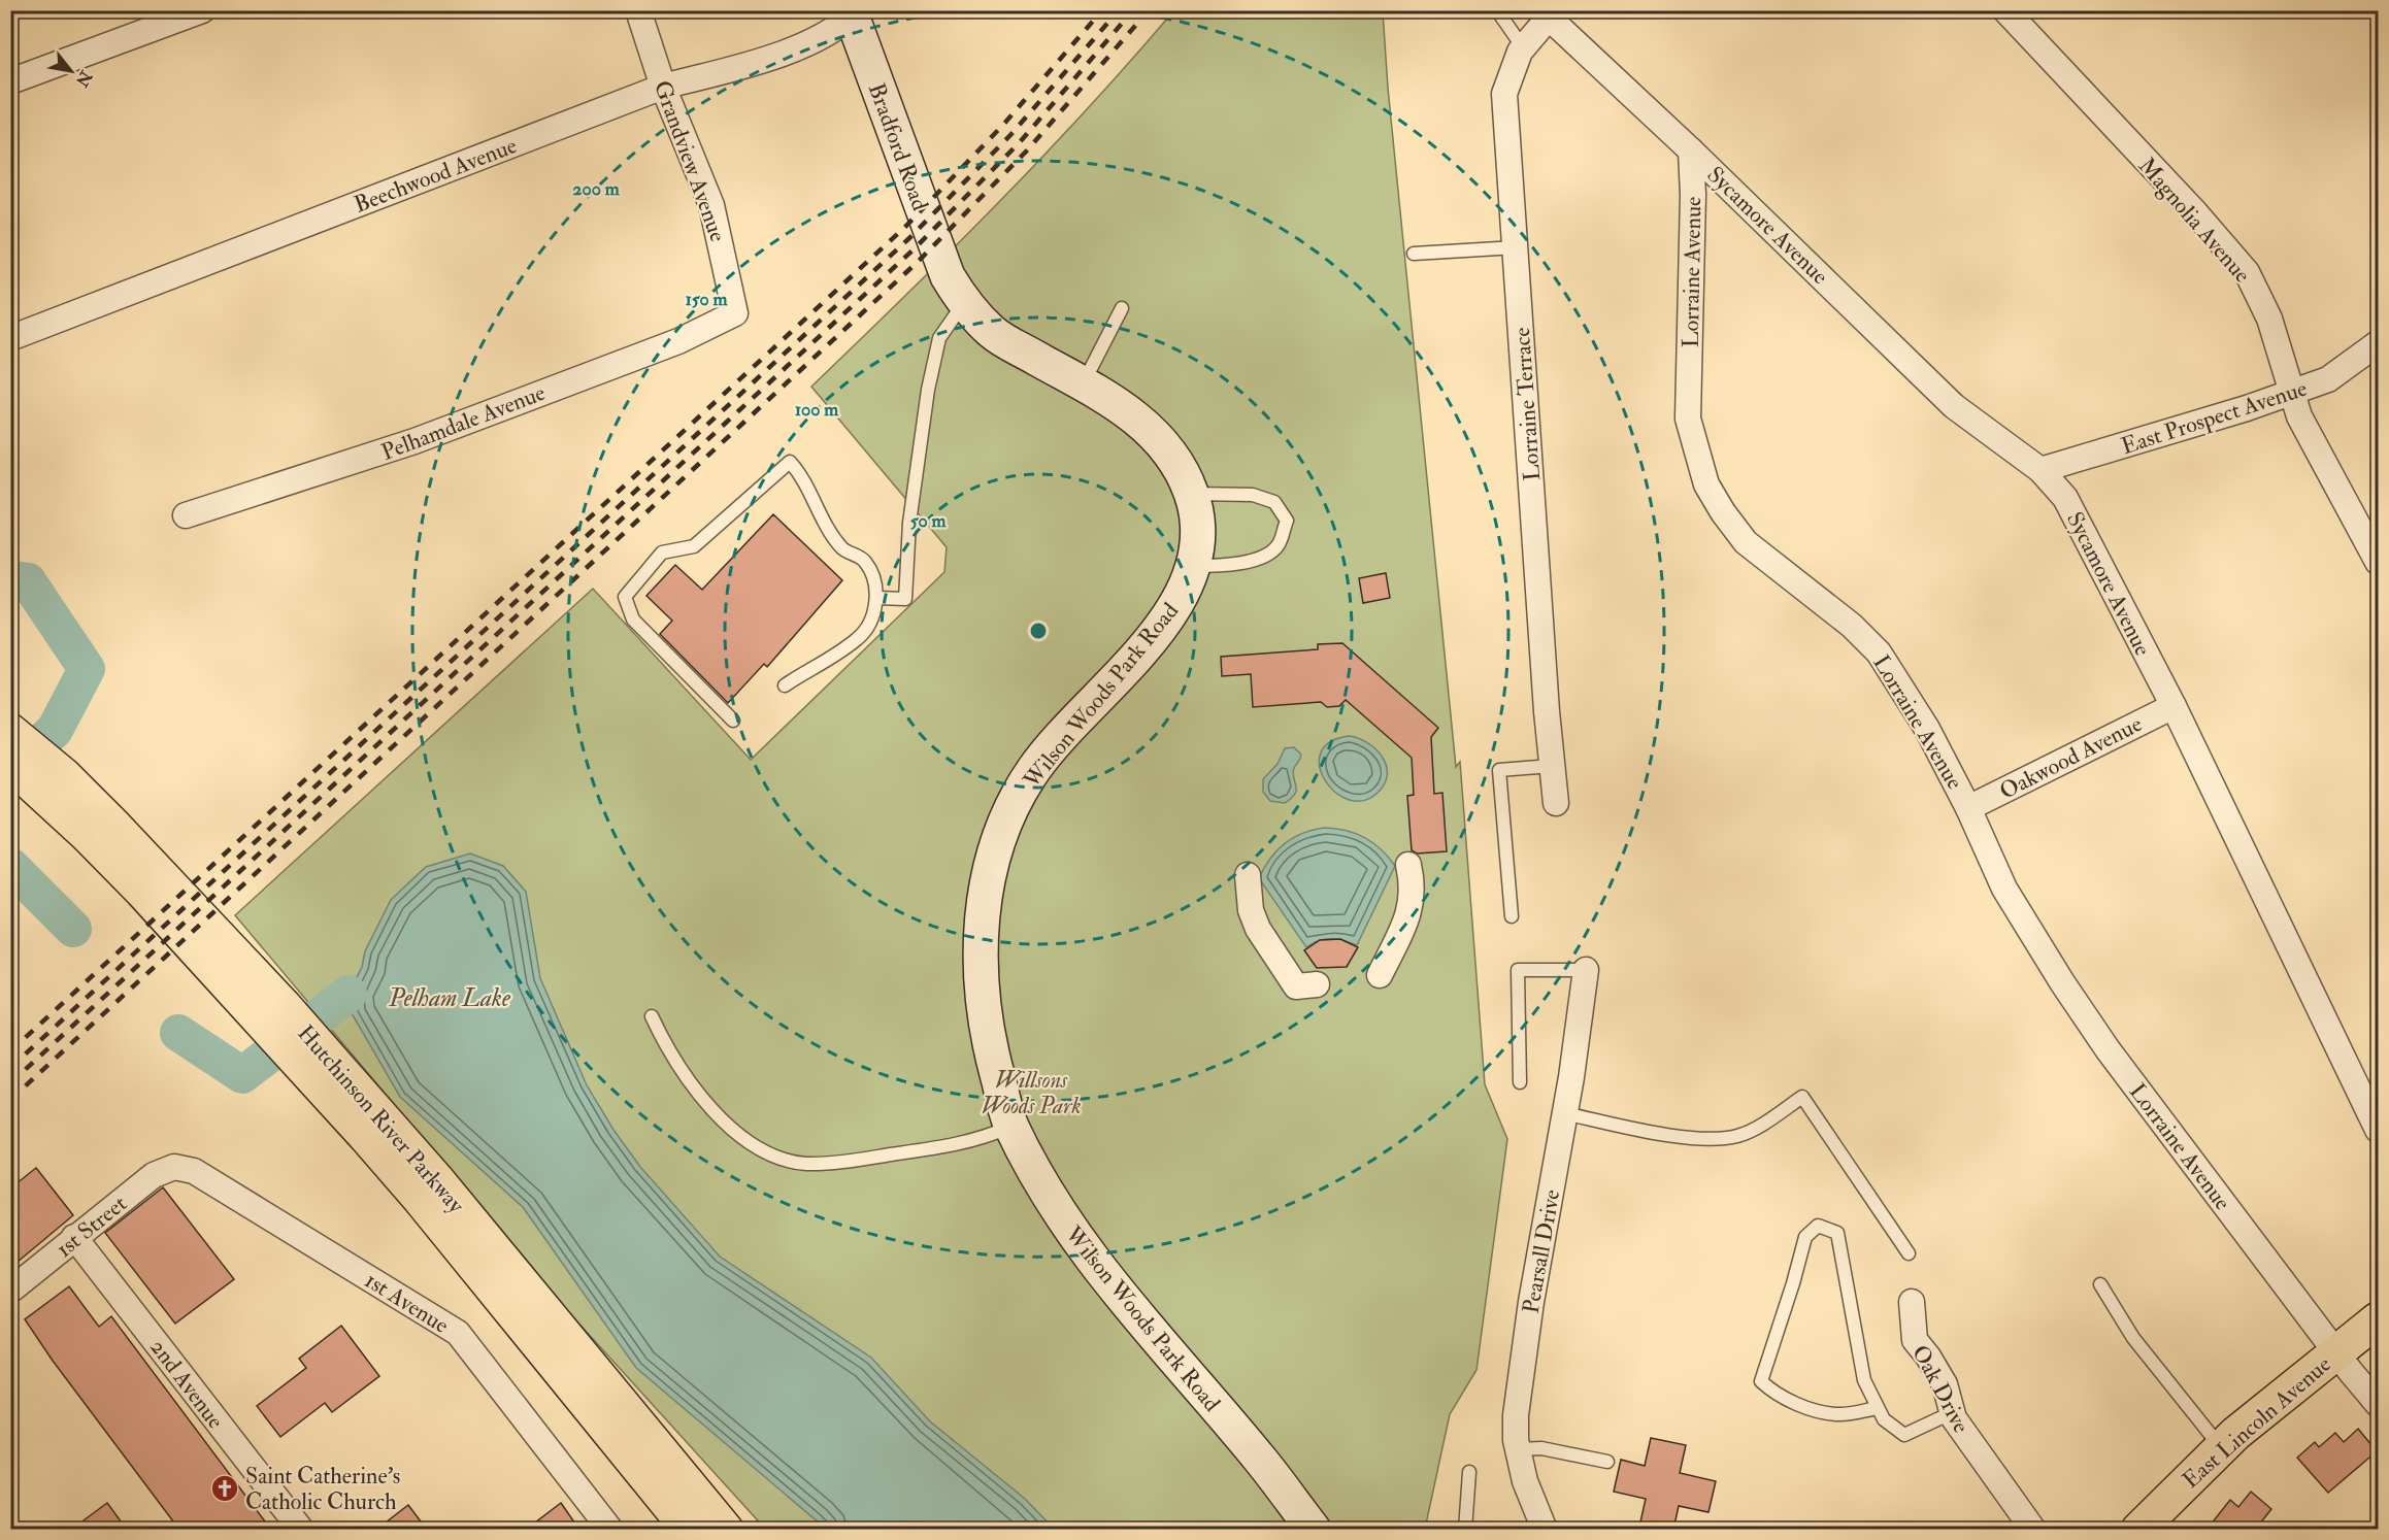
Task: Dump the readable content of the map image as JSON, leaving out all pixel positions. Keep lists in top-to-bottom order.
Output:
{
  "streets": {
    "main road": ["Hutchinson River Parkway", "East Lincoln Avenue"],
    "street": [
      "Bradford Road",
      "Grandview Avenue",
      "Beechwood Avenue",
      "Magnolia Avenue",
      "Sycamore Avenue",
      "Lorraine Avenue",
      "Lorraine Terrace",
      "East Prospect Avenue",
      "Pelhamdale Avenue",
      "Wilson Woods Park Road",
      "Oakwood Avenue",
      "1st Street",
      "Pearsall Drive",
      "1st Avenue",
      "2nd Avenue",
      "Oak Drive"
    ]
  },
  "crossings": [
    ["Bradford Road", "Beechwood Avenue"],
    ["Bradford Road", "Wilson Woods Park Road"],
    ["Grandview Avenue", "Beechwood Avenue"],
    ["Grandview Avenue", "Pelhamdale Avenue"],
    ["Magnolia Avenue", "East Prospect Avenue"],
    ["Sycamore Avenue", "Lorraine Avenue"],
    ["Sycamore Avenue", "East Prospect Avenue"],
    ["Sycamore Avenue", "Oakwood Avenue"],
    ["Lorraine Avenue", "Oakwood Avenue"],
    ["Lorraine Avenue", "East Lincoln Avenue"],
    ["1st Street", "1st Avenue"],
    ["1st Street", "2nd Avenue"]
  ],
  "water": ["Pelham Lake"],
  "parks": ["Willsons Woods Park"],
  "places": {
    "church": ["Saint Catherine's Catholic Church"]
  },
  "north": "bottom right",
  "rings": [
    "200 m",
    "150 m",
    "100 m",
    "50 m"
  ]
}
